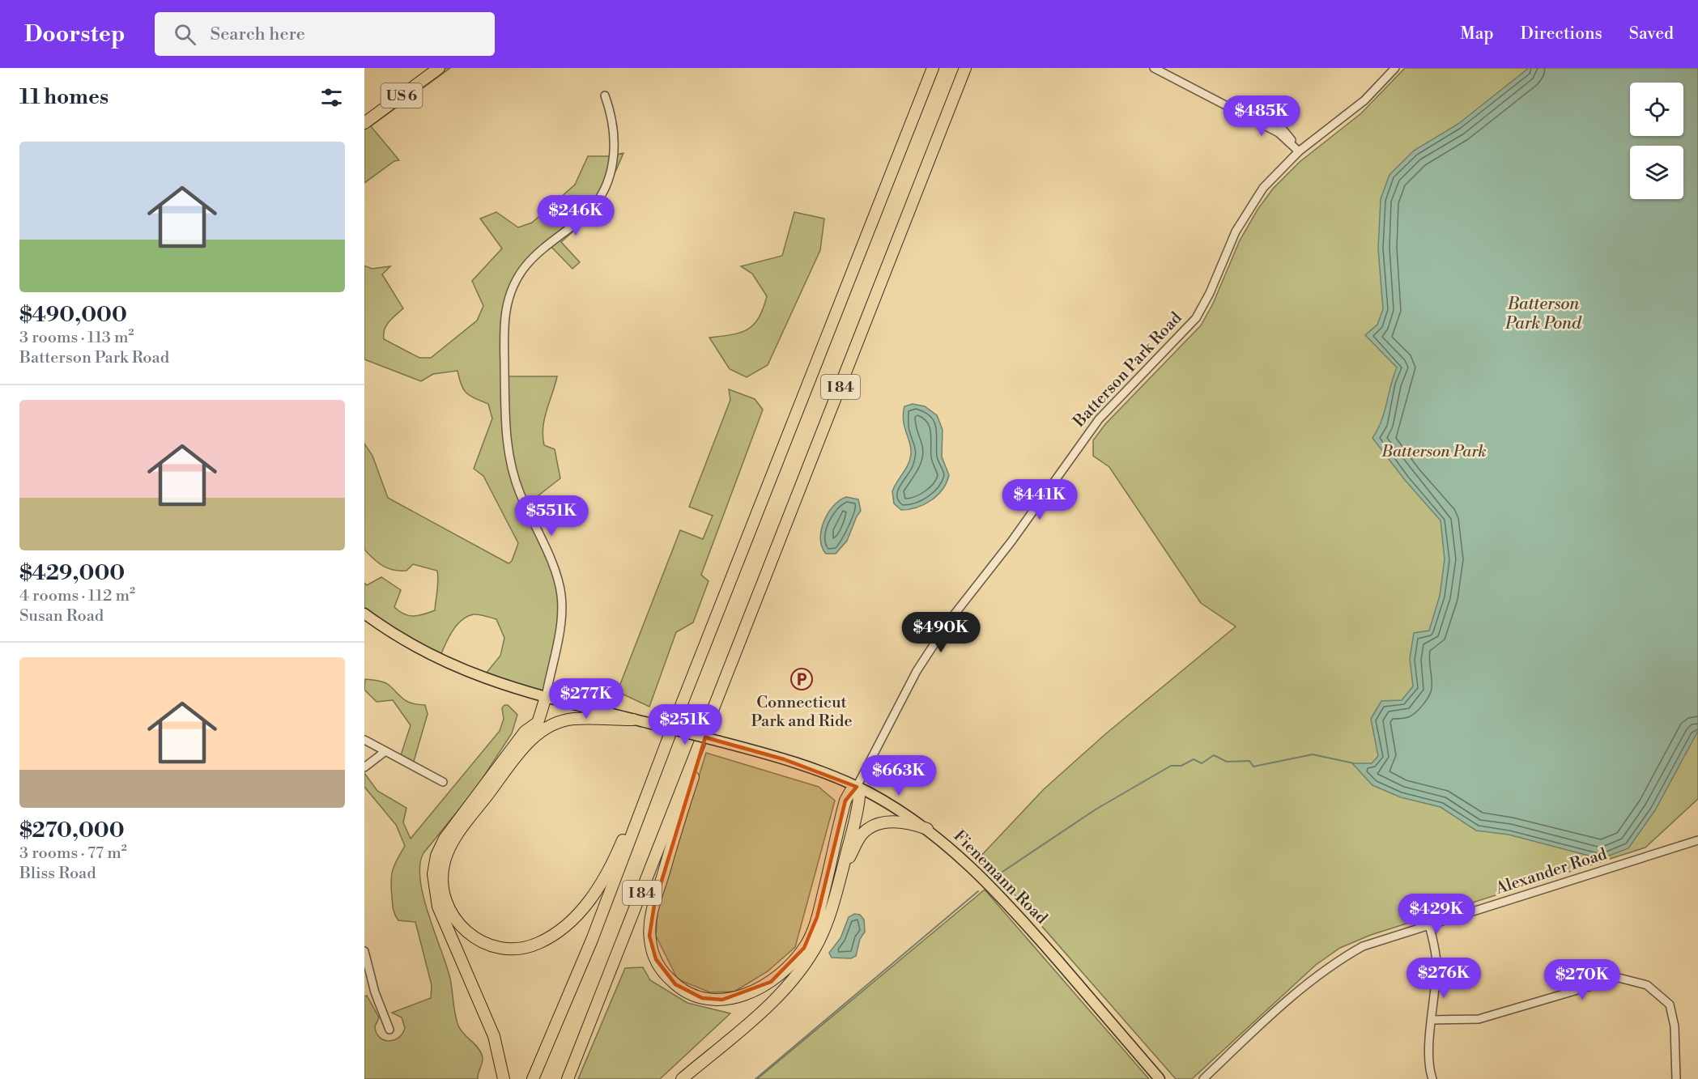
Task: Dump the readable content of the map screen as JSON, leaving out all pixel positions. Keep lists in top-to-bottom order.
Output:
{
  "streets": {
    "highway": ["US 6", "I 84"],
    "main road": ["Fienemann Road"],
    "street": ["Batterson Park Road", "Alexander Road"]
  },
  "crossings": [
    ["Batterson Park Road", "Fienemann Road"]
  ],
  "water": ["Batterson Park Pond"],
  "parks": ["Batterson Park"],
  "places": {
    "parking": ["Connecticut Park and Ride"]
  },
  "page": {
    "header": "Doorstep",
    "search": "Search here",
    "nav": ["Map", "Directions", "Saved"],
    "heading": "11 homes",
    "price": [
      "$485K",
      "$246K",
      "$441K",
      "$551K",
      "$490K",
      "$277K",
      "$251K",
      "$663K",
      "$429K",
      "$276K",
      "$270K"
    ],
    "list": [
      {
        "name": "$490,000",
        "note": "3 rooms · 113 m² · Batterson Park Road"
      },
      {
        "name": "$429,000",
        "note": "4 rooms · 112 m² · Susan Road"
      },
      {
        "name": "$270,000",
        "note": "3 rooms · 77 m² · Bliss Road"
      }
    ]
  }
}
